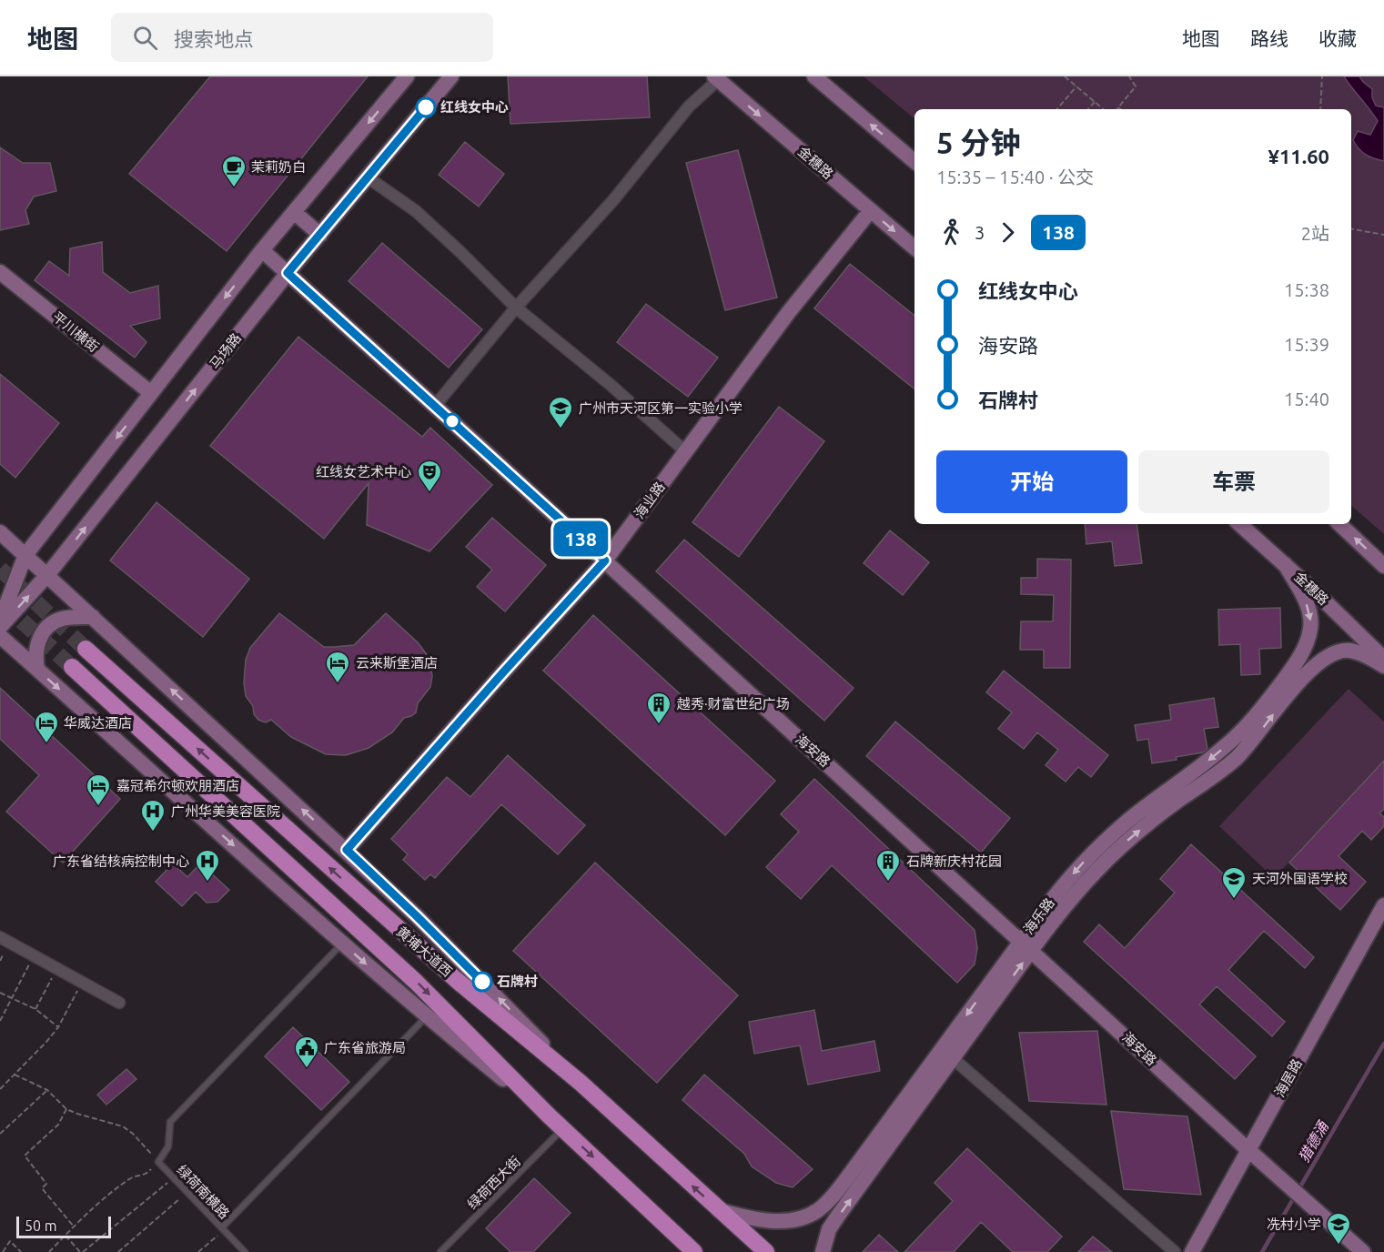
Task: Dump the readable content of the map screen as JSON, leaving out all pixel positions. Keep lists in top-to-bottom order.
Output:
{
  "streets": {
    "main road": ["黄埔大道西"],
    "street": [
      "金穗路",
      "平川横街",
      "马场路",
      "海业路",
      "海安路",
      "海乐路",
      "海居路"
    ],
    "lane": ["绿荷西大街", "绿荷南横路"]
  },
  "crossings": [
    ["金穗路", "海业路"],
    ["金穗路", "海乐路"],
    ["马场路", "海安路"],
    ["海业路", "海安路"],
    ["海安路", "海乐路"],
    ["海安路", "海居路"],
    ["海乐路", "黄埔大道西"],
    ["黄埔大道西", "绿荷西大街"]
  ],
  "water": ["猎德涌"],
  "places": {
    "other": ["红线女中心", "石牌村"],
    "cafe": ["茉莉奶白"],
    "school or university": ["广州市天河区第一实验小学", "天河外国语学校", "冼村小学"],
    "theatre": ["红线女艺术中心"],
    "hotel": ["云来斯堡酒店", "华威达酒店", "嘉冠希尔顿欢朋酒店"],
    "building": ["越秀·财富世纪广场", "石牌新庆村花园"],
    "hospital": ["广州华美美容医院", "广东省结核病控制中心"],
    "public building": ["广东省旅游局"]
  },
  "lines": ["bus line 138"],
  "scale_bar": "50 m",
  "page": {
    "header": "地图",
    "search": "搜索地点",
    "nav": ["地图", "路线", "收藏"],
    "on_map": "138",
    "heading": ["5 分钟", "15:35 – 15:40 · 公交", "¥11.60"],
    "legs": ["3", "138", "2站"],
    "list": [
      {
        "name": "红线女中心",
        "value": "15:38"
      },
      {
        "name": "海安路",
        "value": "15:39"
      },
      {
        "name": "石牌村",
        "value": "15:40"
      }
    ],
    "buttons": ["开始", "车票"],
    "scale": "50 m"
  }
}
